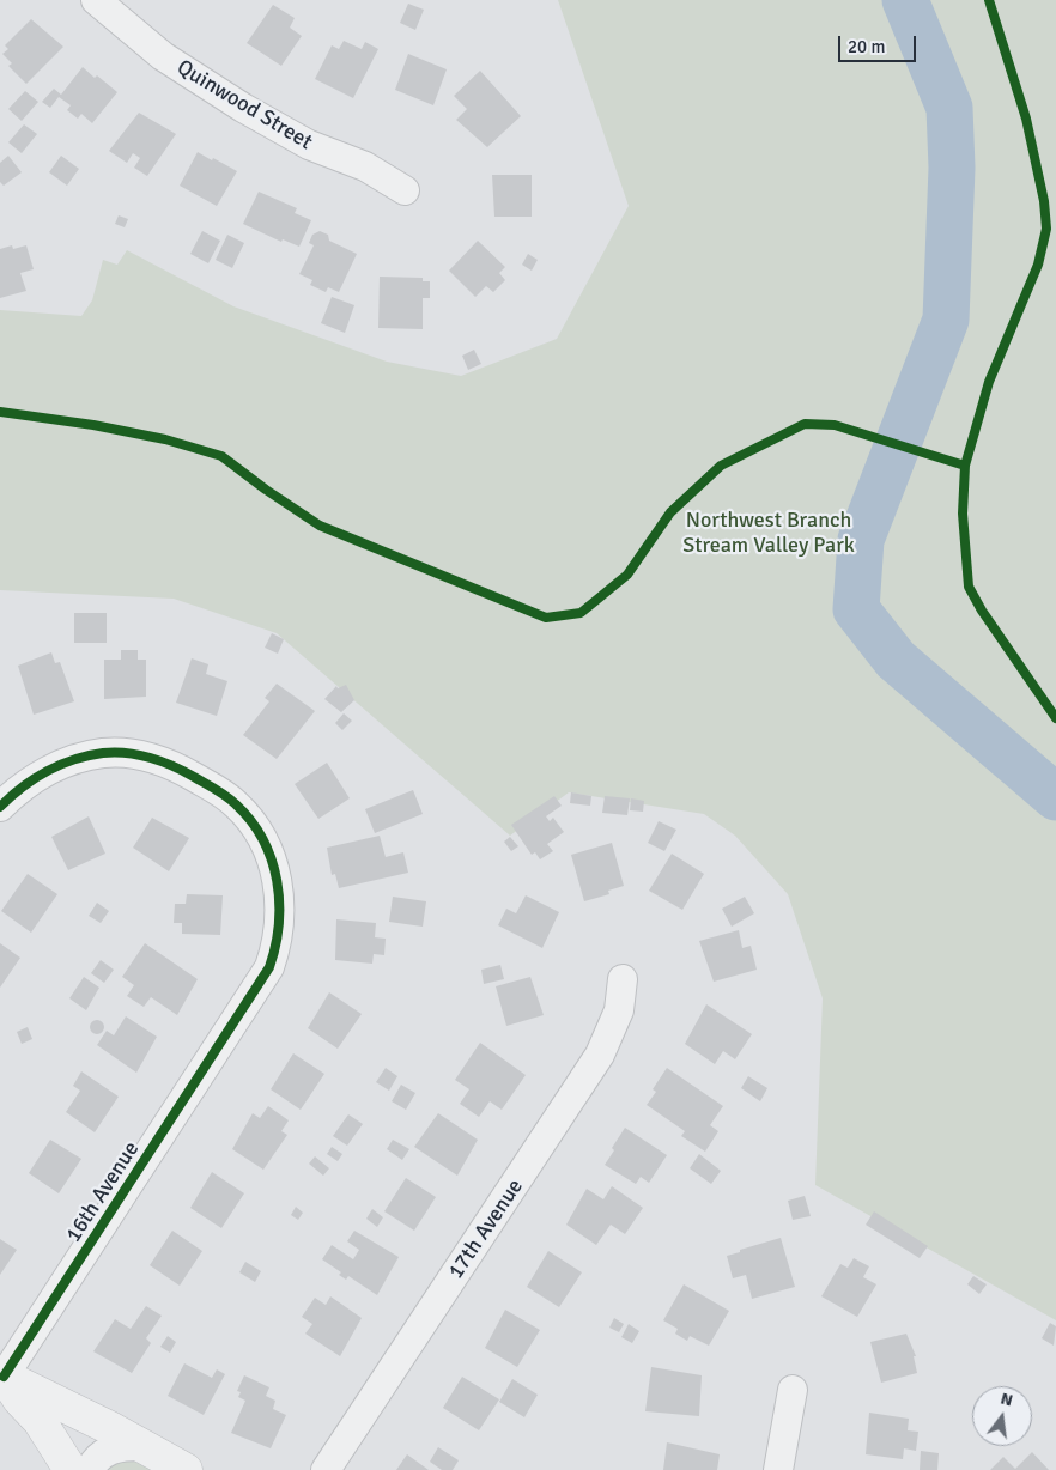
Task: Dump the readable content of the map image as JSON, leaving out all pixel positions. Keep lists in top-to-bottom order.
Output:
{
  "streets": {
    "street": ["Quinwood Street", "16th Avenue", "17th Avenue"]
  },
  "parks": ["Northwest Branch Stream Valley Park"],
  "scale_bar": "20 m",
  "north": "top"
}
